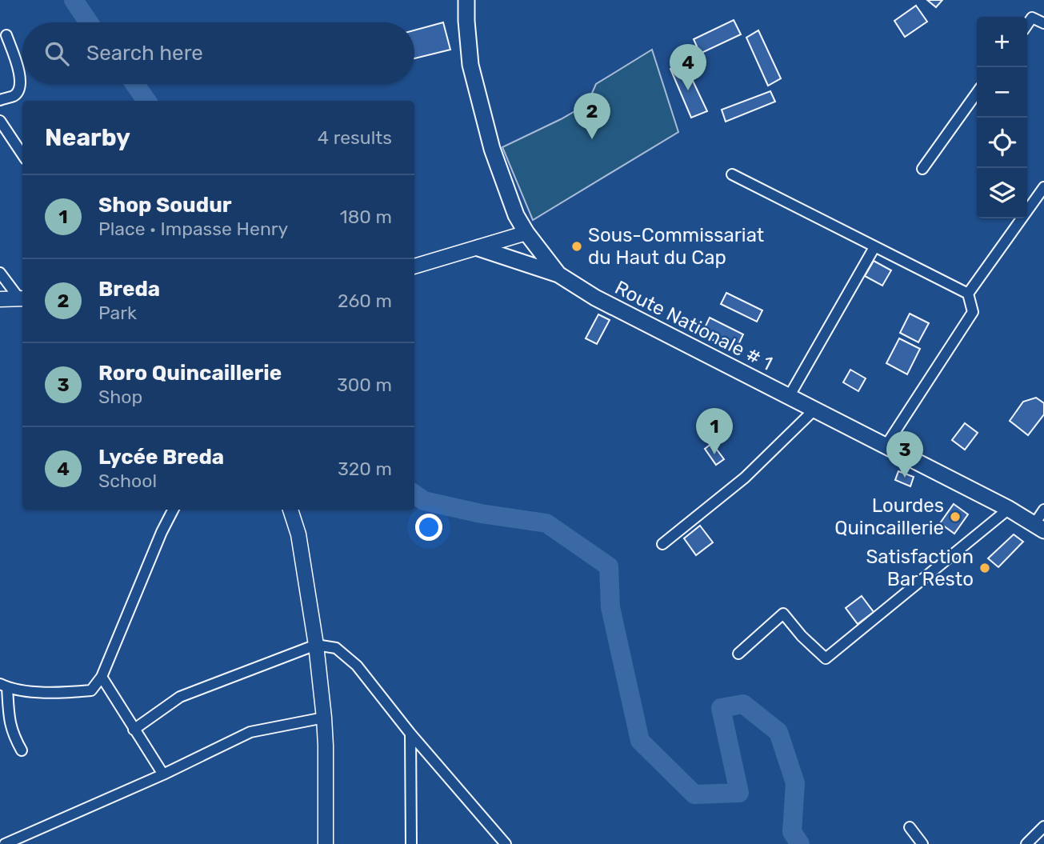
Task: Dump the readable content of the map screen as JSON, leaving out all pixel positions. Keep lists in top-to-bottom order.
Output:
{
  "streets": {
    "main road": ["Route Nationale # 1"]
  },
  "places": ["Sous-Commissariat du Haut du Cap", "Lourdes Quincaillerie", "Satisfaction Bar Resto"],
  "page": {
    "map_buttons": ["+", "−"],
    "search": "Search here",
    "pins": [
      "4",
      "2",
      "1",
      "3"
    ],
    "heading": ["Nearby", "4 results"],
    "list": [
      {
        "mark": "1",
        "name": "Shop Soudur",
        "note": "Place · Impasse Henry",
        "value": "180 m"
      },
      {
        "mark": "2",
        "name": "Breda",
        "note": "Park",
        "value": "260 m"
      },
      {
        "mark": "3",
        "name": "Roro Quincaillerie",
        "note": "Shop",
        "value": "300 m"
      },
      {
        "mark": "4",
        "name": "Lycée Breda",
        "note": "School",
        "value": "320 m"
      }
    ]
  }
}
